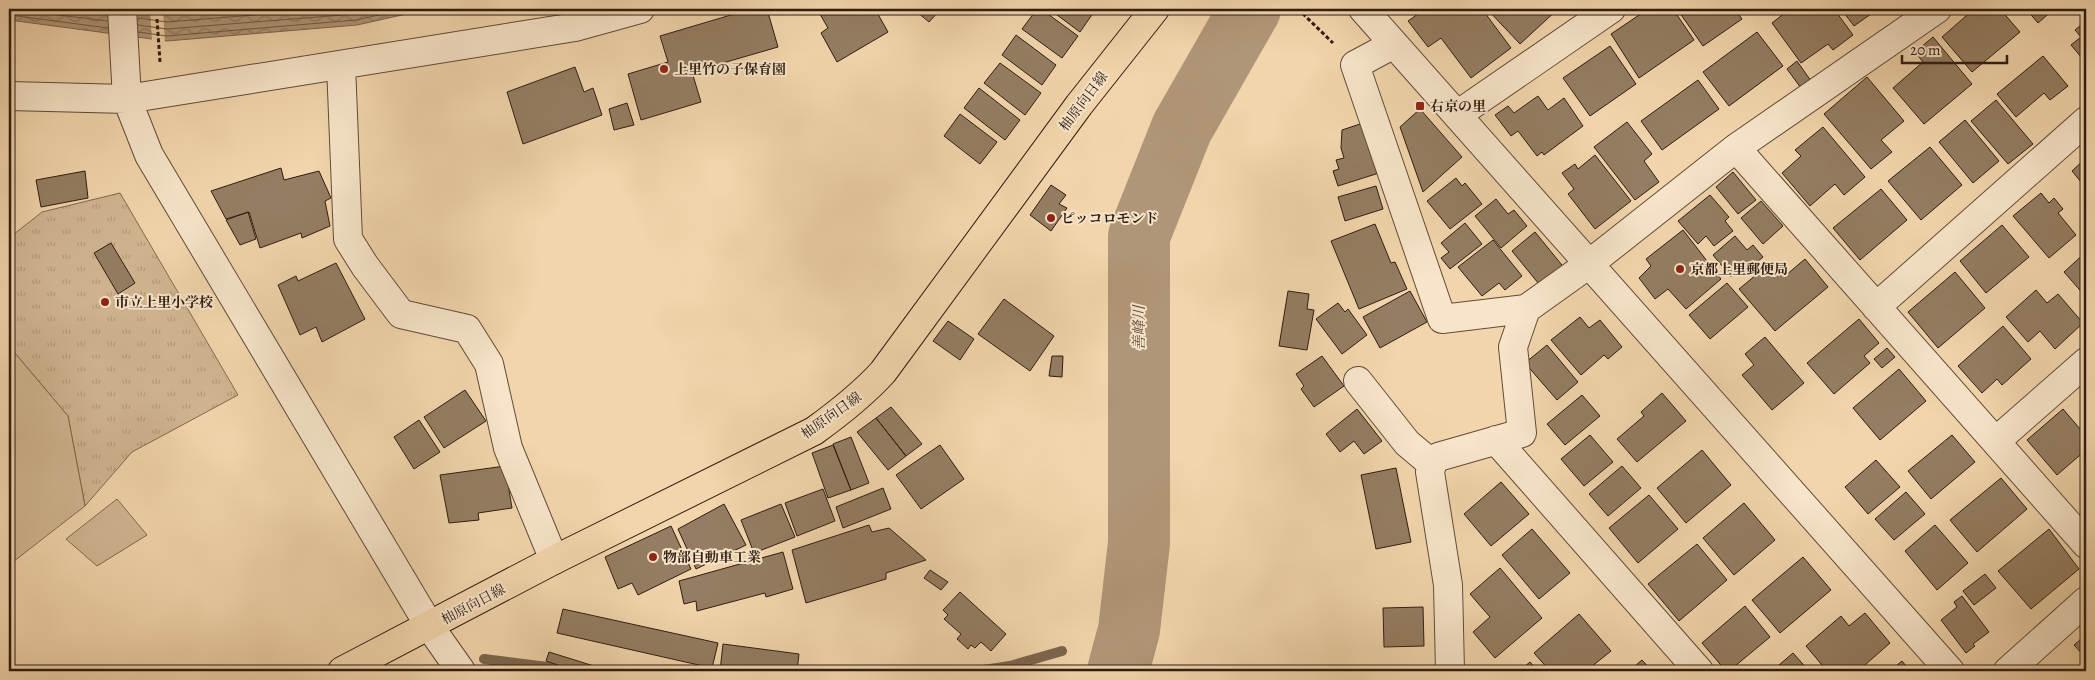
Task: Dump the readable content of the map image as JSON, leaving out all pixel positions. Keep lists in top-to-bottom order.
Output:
{
  "streets": {
    "main road": ["柚原向日線"]
  },
  "water": ["善峰川"],
  "places": {
    "other": [
      "上里竹の子保育園",
      "ピッコロモンド",
      "京都上里郵便局",
      "市立上里小学校",
      "物部自動車工業"
    ],
    "transit": ["右京の里"]
  },
  "scale_bar": "20 m"
}
